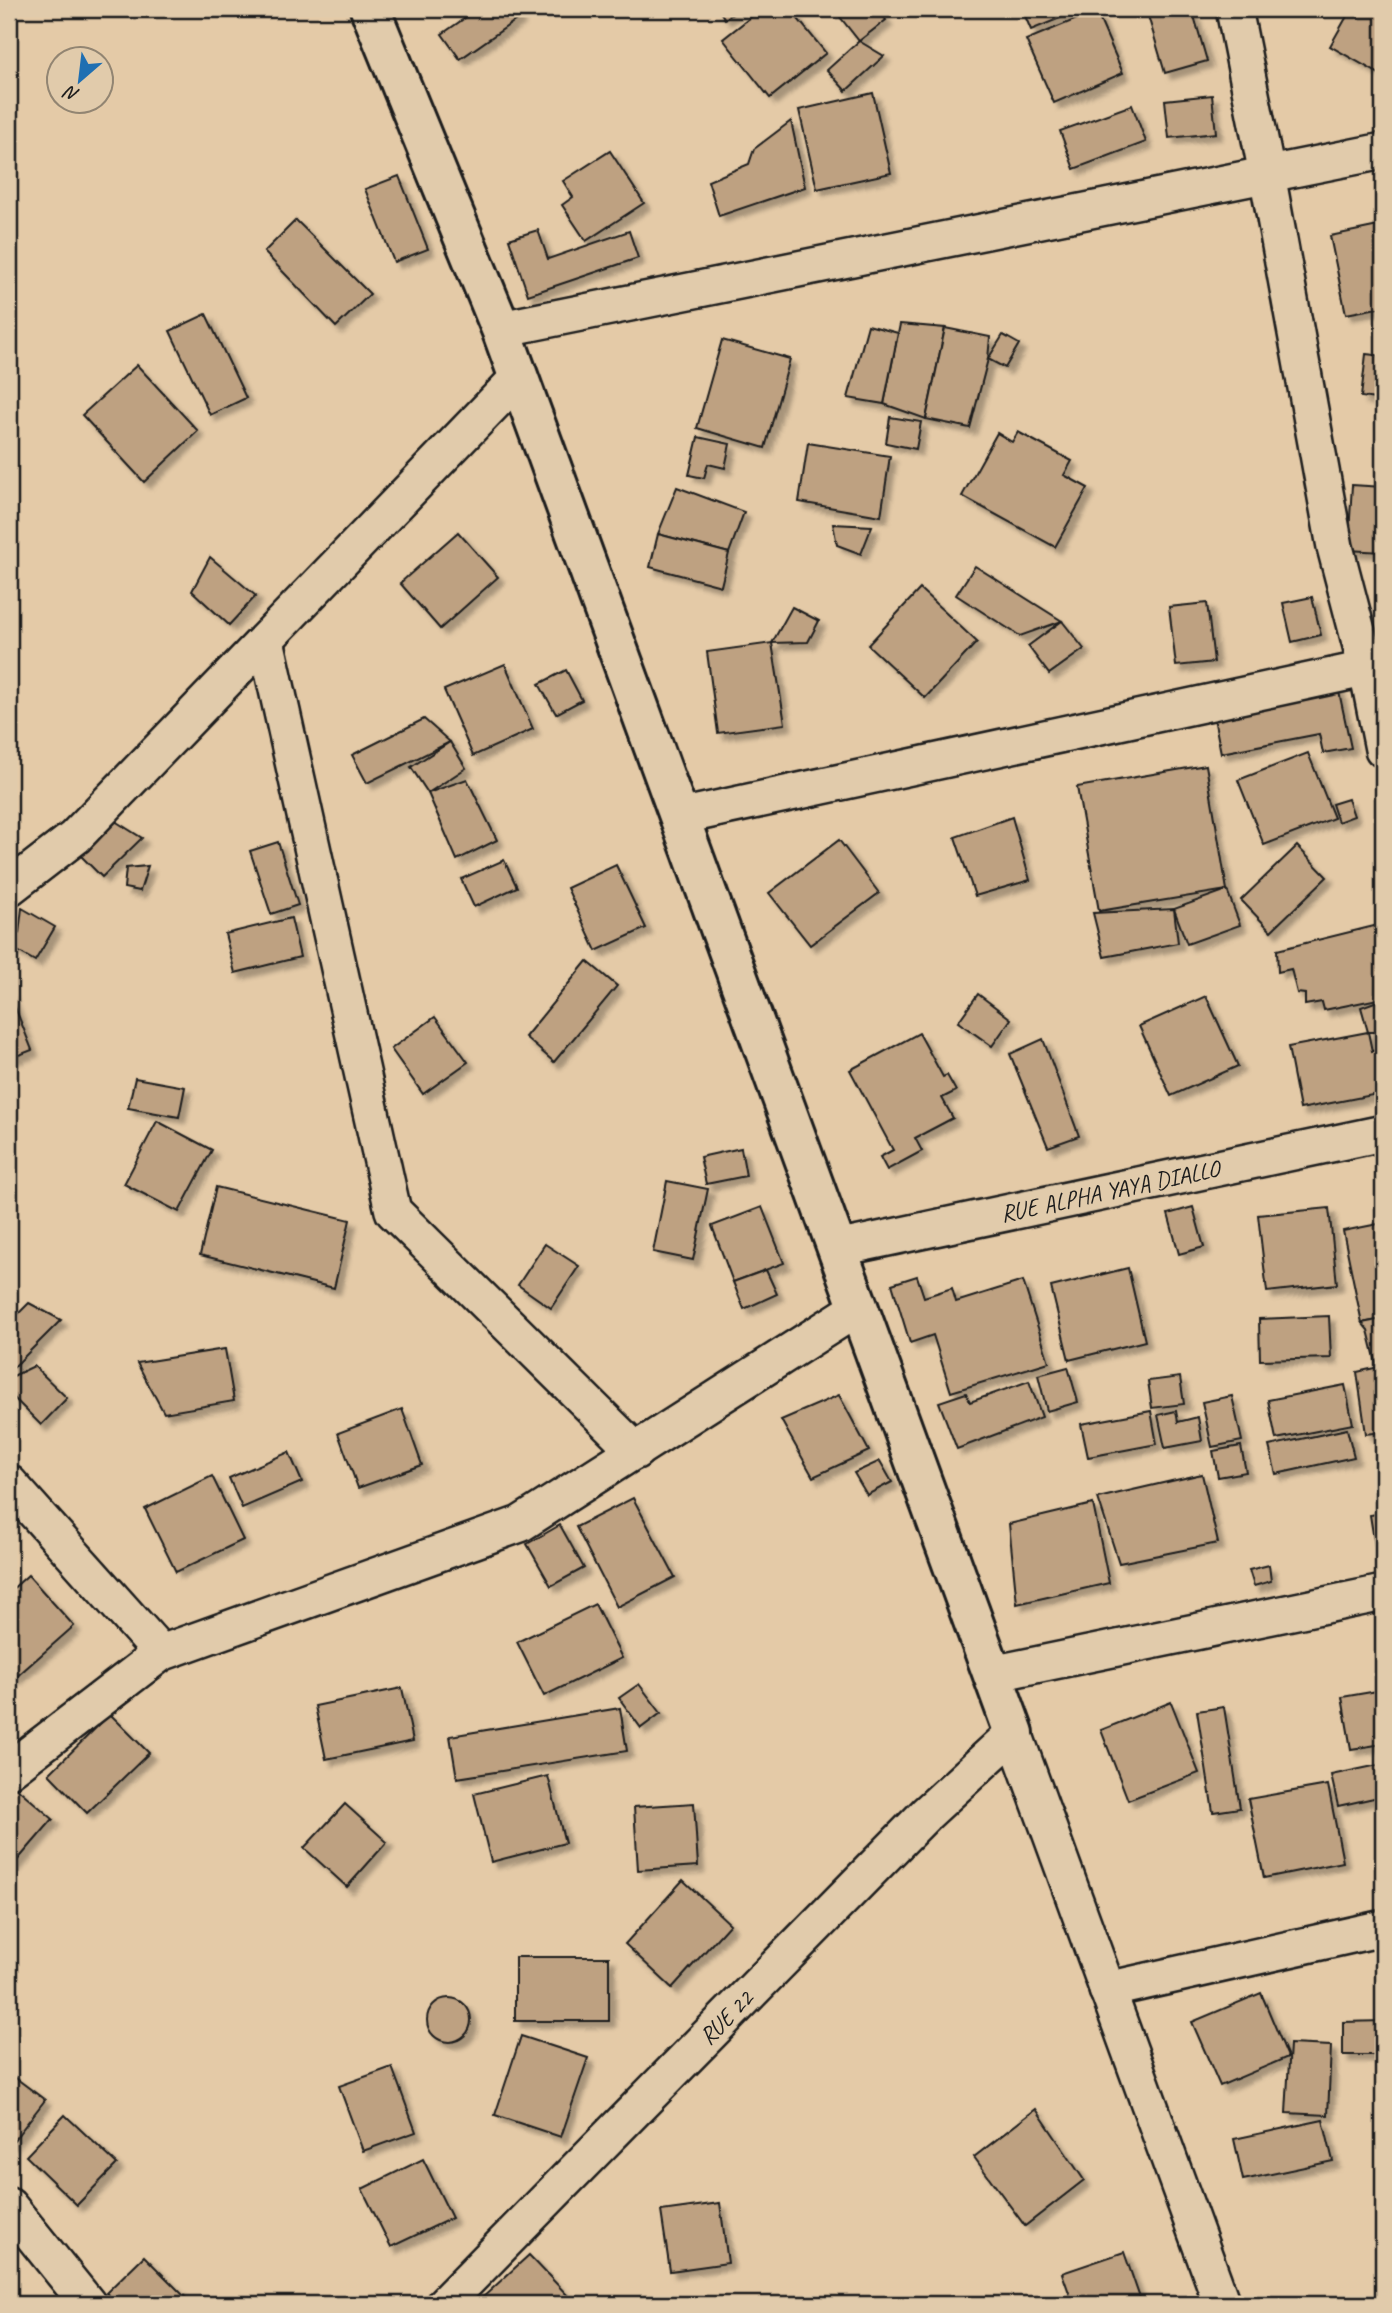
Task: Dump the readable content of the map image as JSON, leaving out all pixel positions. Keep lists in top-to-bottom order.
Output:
{
  "streets": {
    "street": ["RUE ALPHA YAYA DIALLO", "RUE 22"]
  },
  "north": "bottom left"
}
